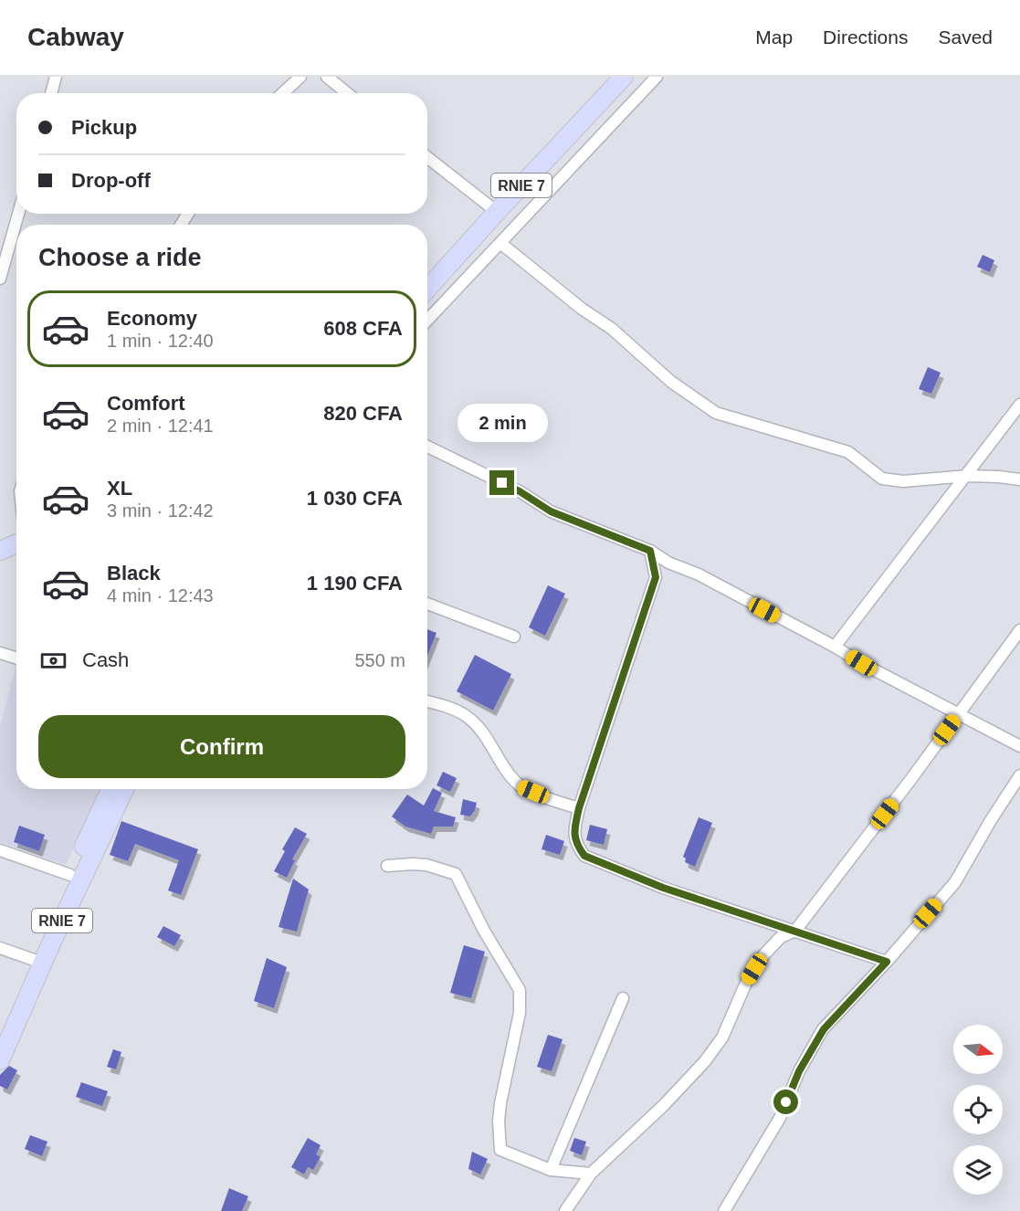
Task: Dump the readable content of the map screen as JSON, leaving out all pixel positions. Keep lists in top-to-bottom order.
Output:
{
  "streets": {
    "main road": ["RNIE 7"]
  },
  "north": "right",
  "page": {
    "header": "Cabway",
    "nav": ["Map", "Directions", "Saved"],
    "banner": ["Pickup", "Drop-off"],
    "heading": "Choose a ride",
    "list": [
      {
        "name": "Economy",
        "note": "1 min · 12:40",
        "value": "608 CFA"
      },
      {
        "name": "Comfort",
        "note": "2 min · 12:41",
        "value": "820 CFA"
      },
      {
        "name": "XL",
        "note": "3 min · 12:42",
        "value": "1 030 CFA"
      },
      {
        "name": "Black",
        "note": "4 min · 12:43",
        "value": "1 190 CFA"
      }
    ],
    "bubble": "2 min",
    "pay": ["Cash", "550 m"],
    "buttons": "Confirm"
  }
}
